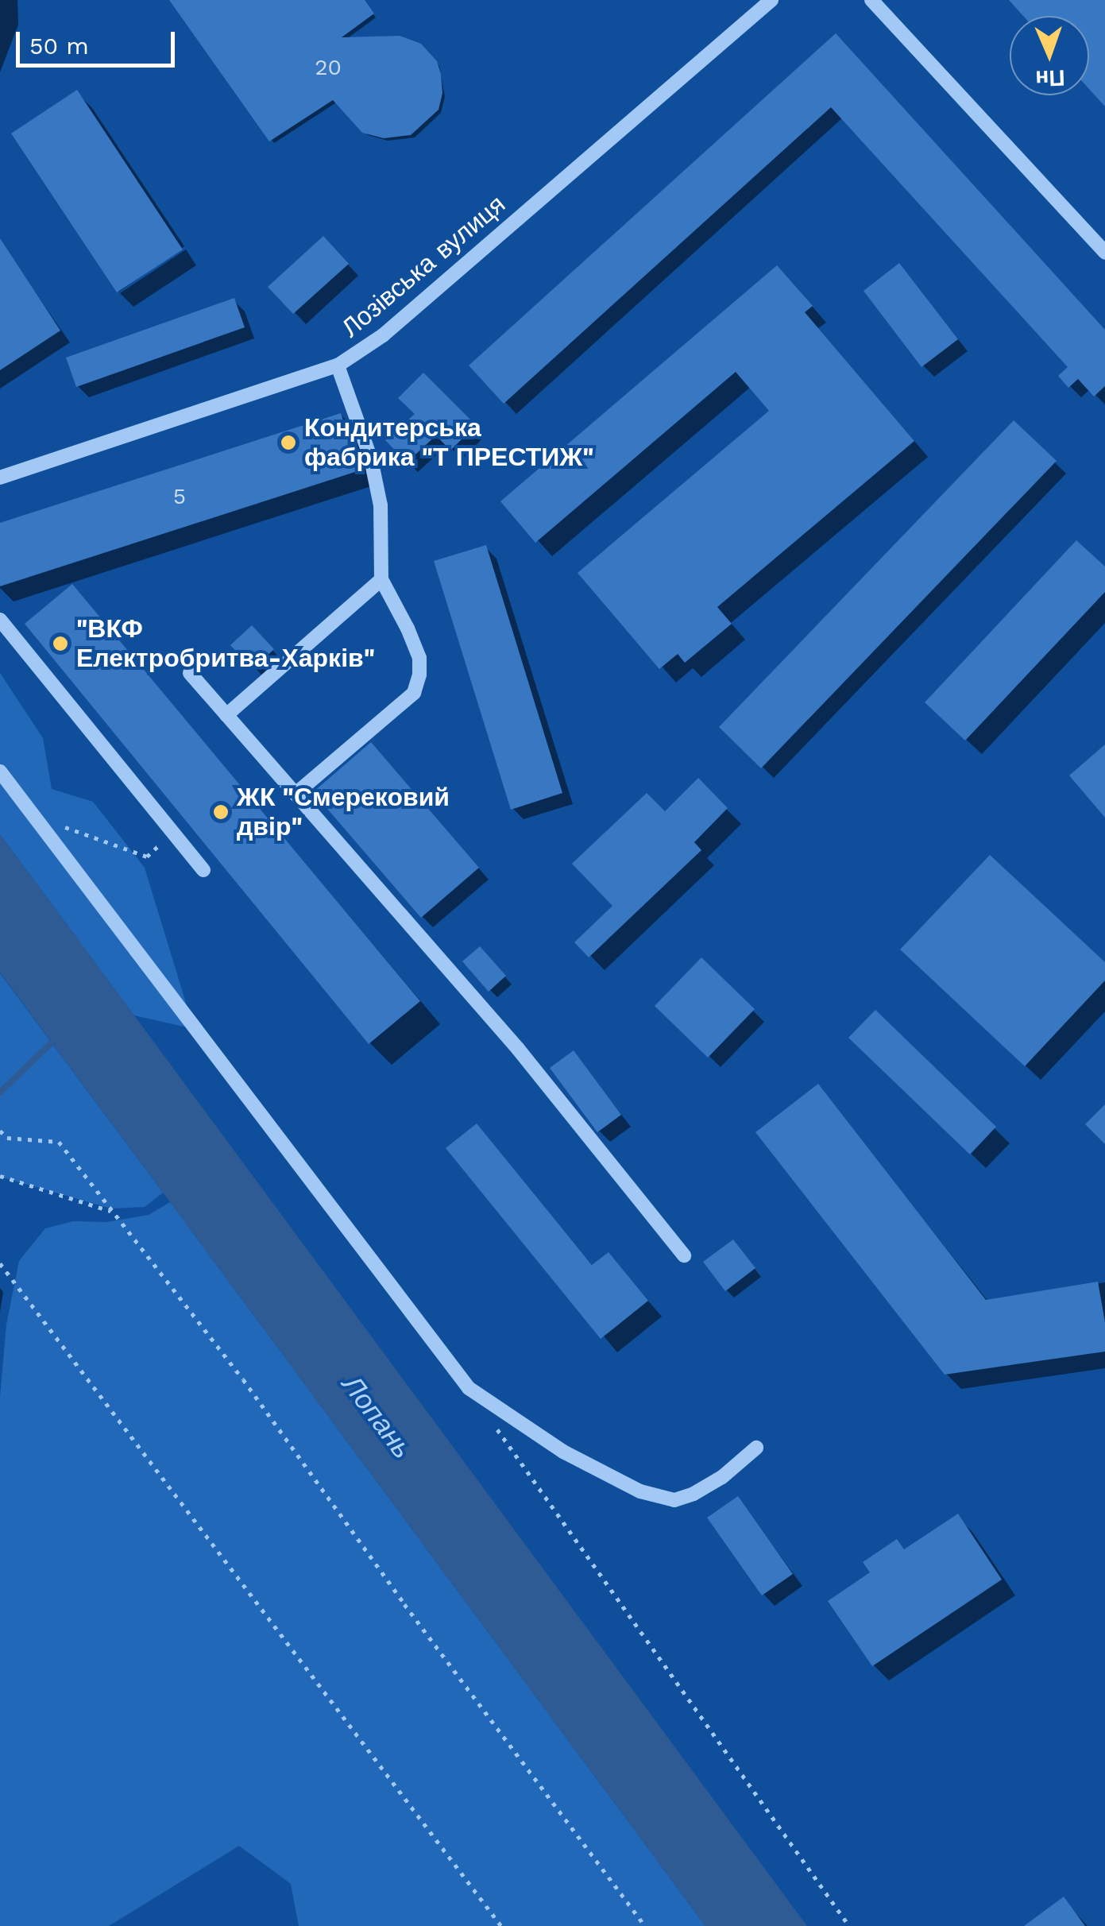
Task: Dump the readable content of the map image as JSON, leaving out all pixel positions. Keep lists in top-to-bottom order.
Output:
{
  "streets": {
    "street": ["Лозівська вулиця"]
  },
  "water": ["Лопань"],
  "places": ["Кондитерська фабрика \"Т ПРЕСТИЖ\"", "\"ВКФ Електробритва-Харків\"", "ЖК \"Смерековий двір\""],
  "house_numbers": ["20", "5"],
  "scale_bar": "50 m",
  "north": "bottom"
}
